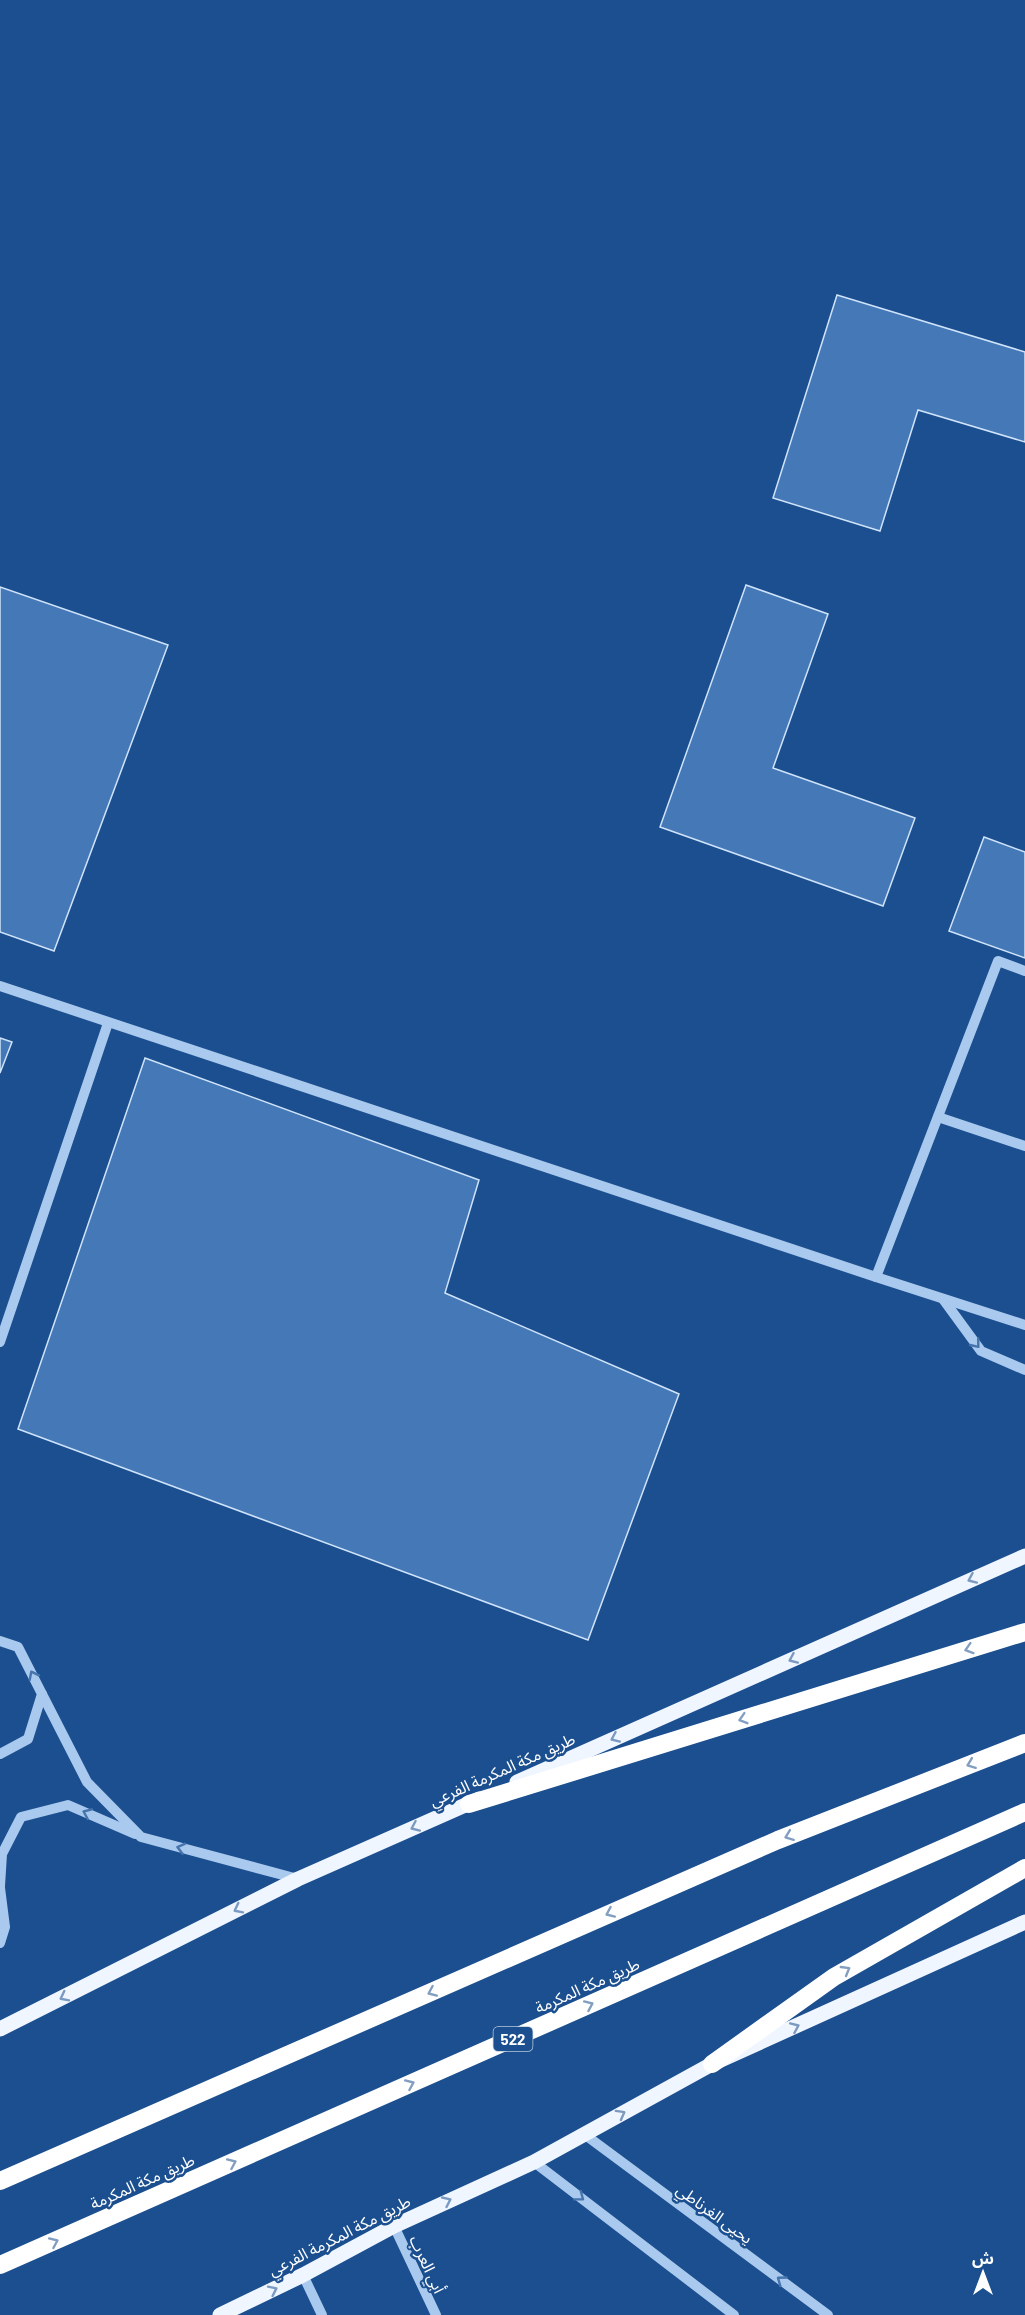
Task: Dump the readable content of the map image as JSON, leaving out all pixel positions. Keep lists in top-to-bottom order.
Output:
{
  "streets": {
    "highway": ["طريق مكة المكرمة", "522"],
    "main road": ["طريق مكة المكرمة الفرعي"],
    "street": ["يحيى الغرناطي", "أبي العرب"]
  },
  "crossings": [
    ["طريق مكة المكرمة الفرعي", "يحيى الغرناطي"],
    ["طريق مكة المكرمة الفرعي", "أبي العرب"]
  ],
  "north": "top"
}
